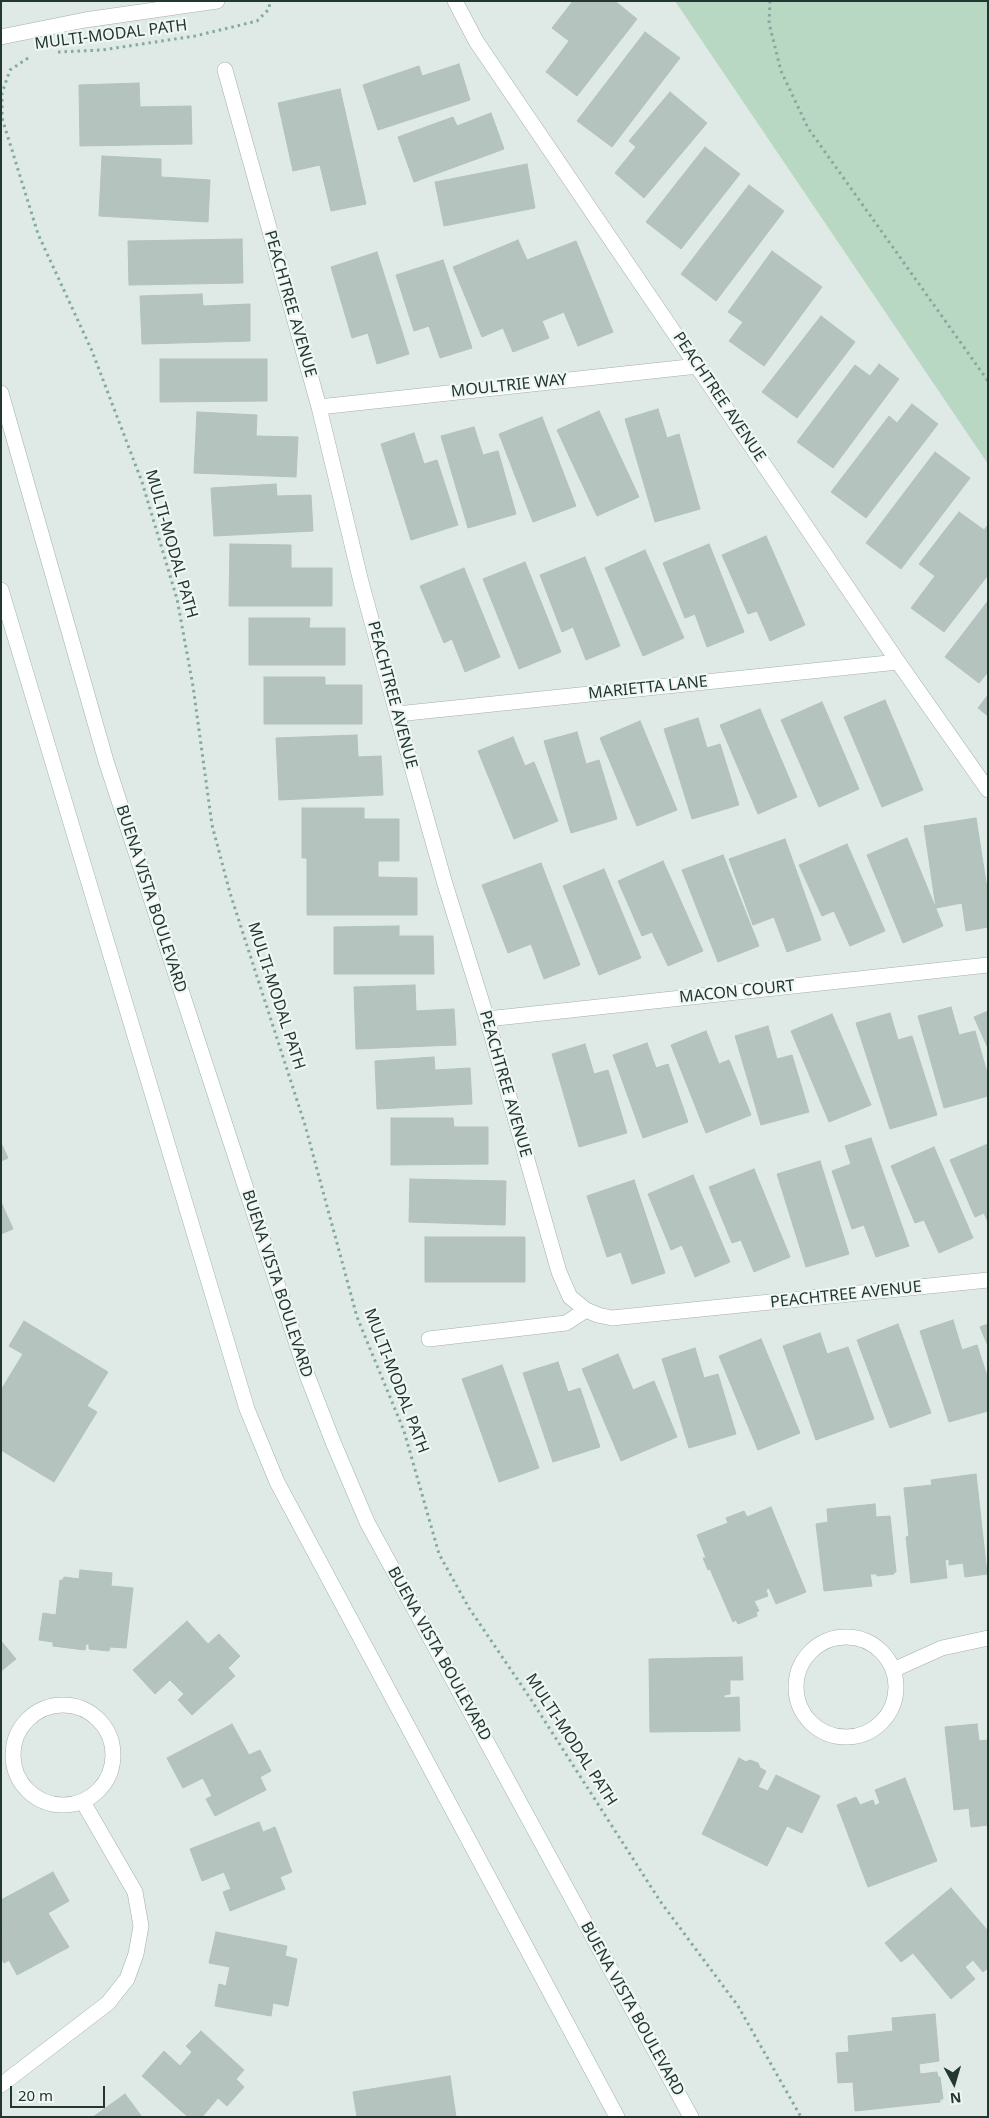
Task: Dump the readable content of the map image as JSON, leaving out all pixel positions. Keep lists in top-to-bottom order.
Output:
{
  "streets": {
    "street": [
      "PEACHTREE AVENUE",
      "MOULTRIE WAY",
      "MARIETTA LANE",
      "BUENA VISTA BOULEVARD",
      "MACON COURT"
    ],
    "path": ["MULTI-MODAL PATH"]
  },
  "crossings": [
    ["PEACHTREE AVENUE", "MOULTRIE WAY"],
    ["PEACHTREE AVENUE", "MARIETTA LANE"],
    ["PEACHTREE AVENUE", "MACON COURT"]
  ],
  "scale_bar": "20 m",
  "north": "bottom"
}
